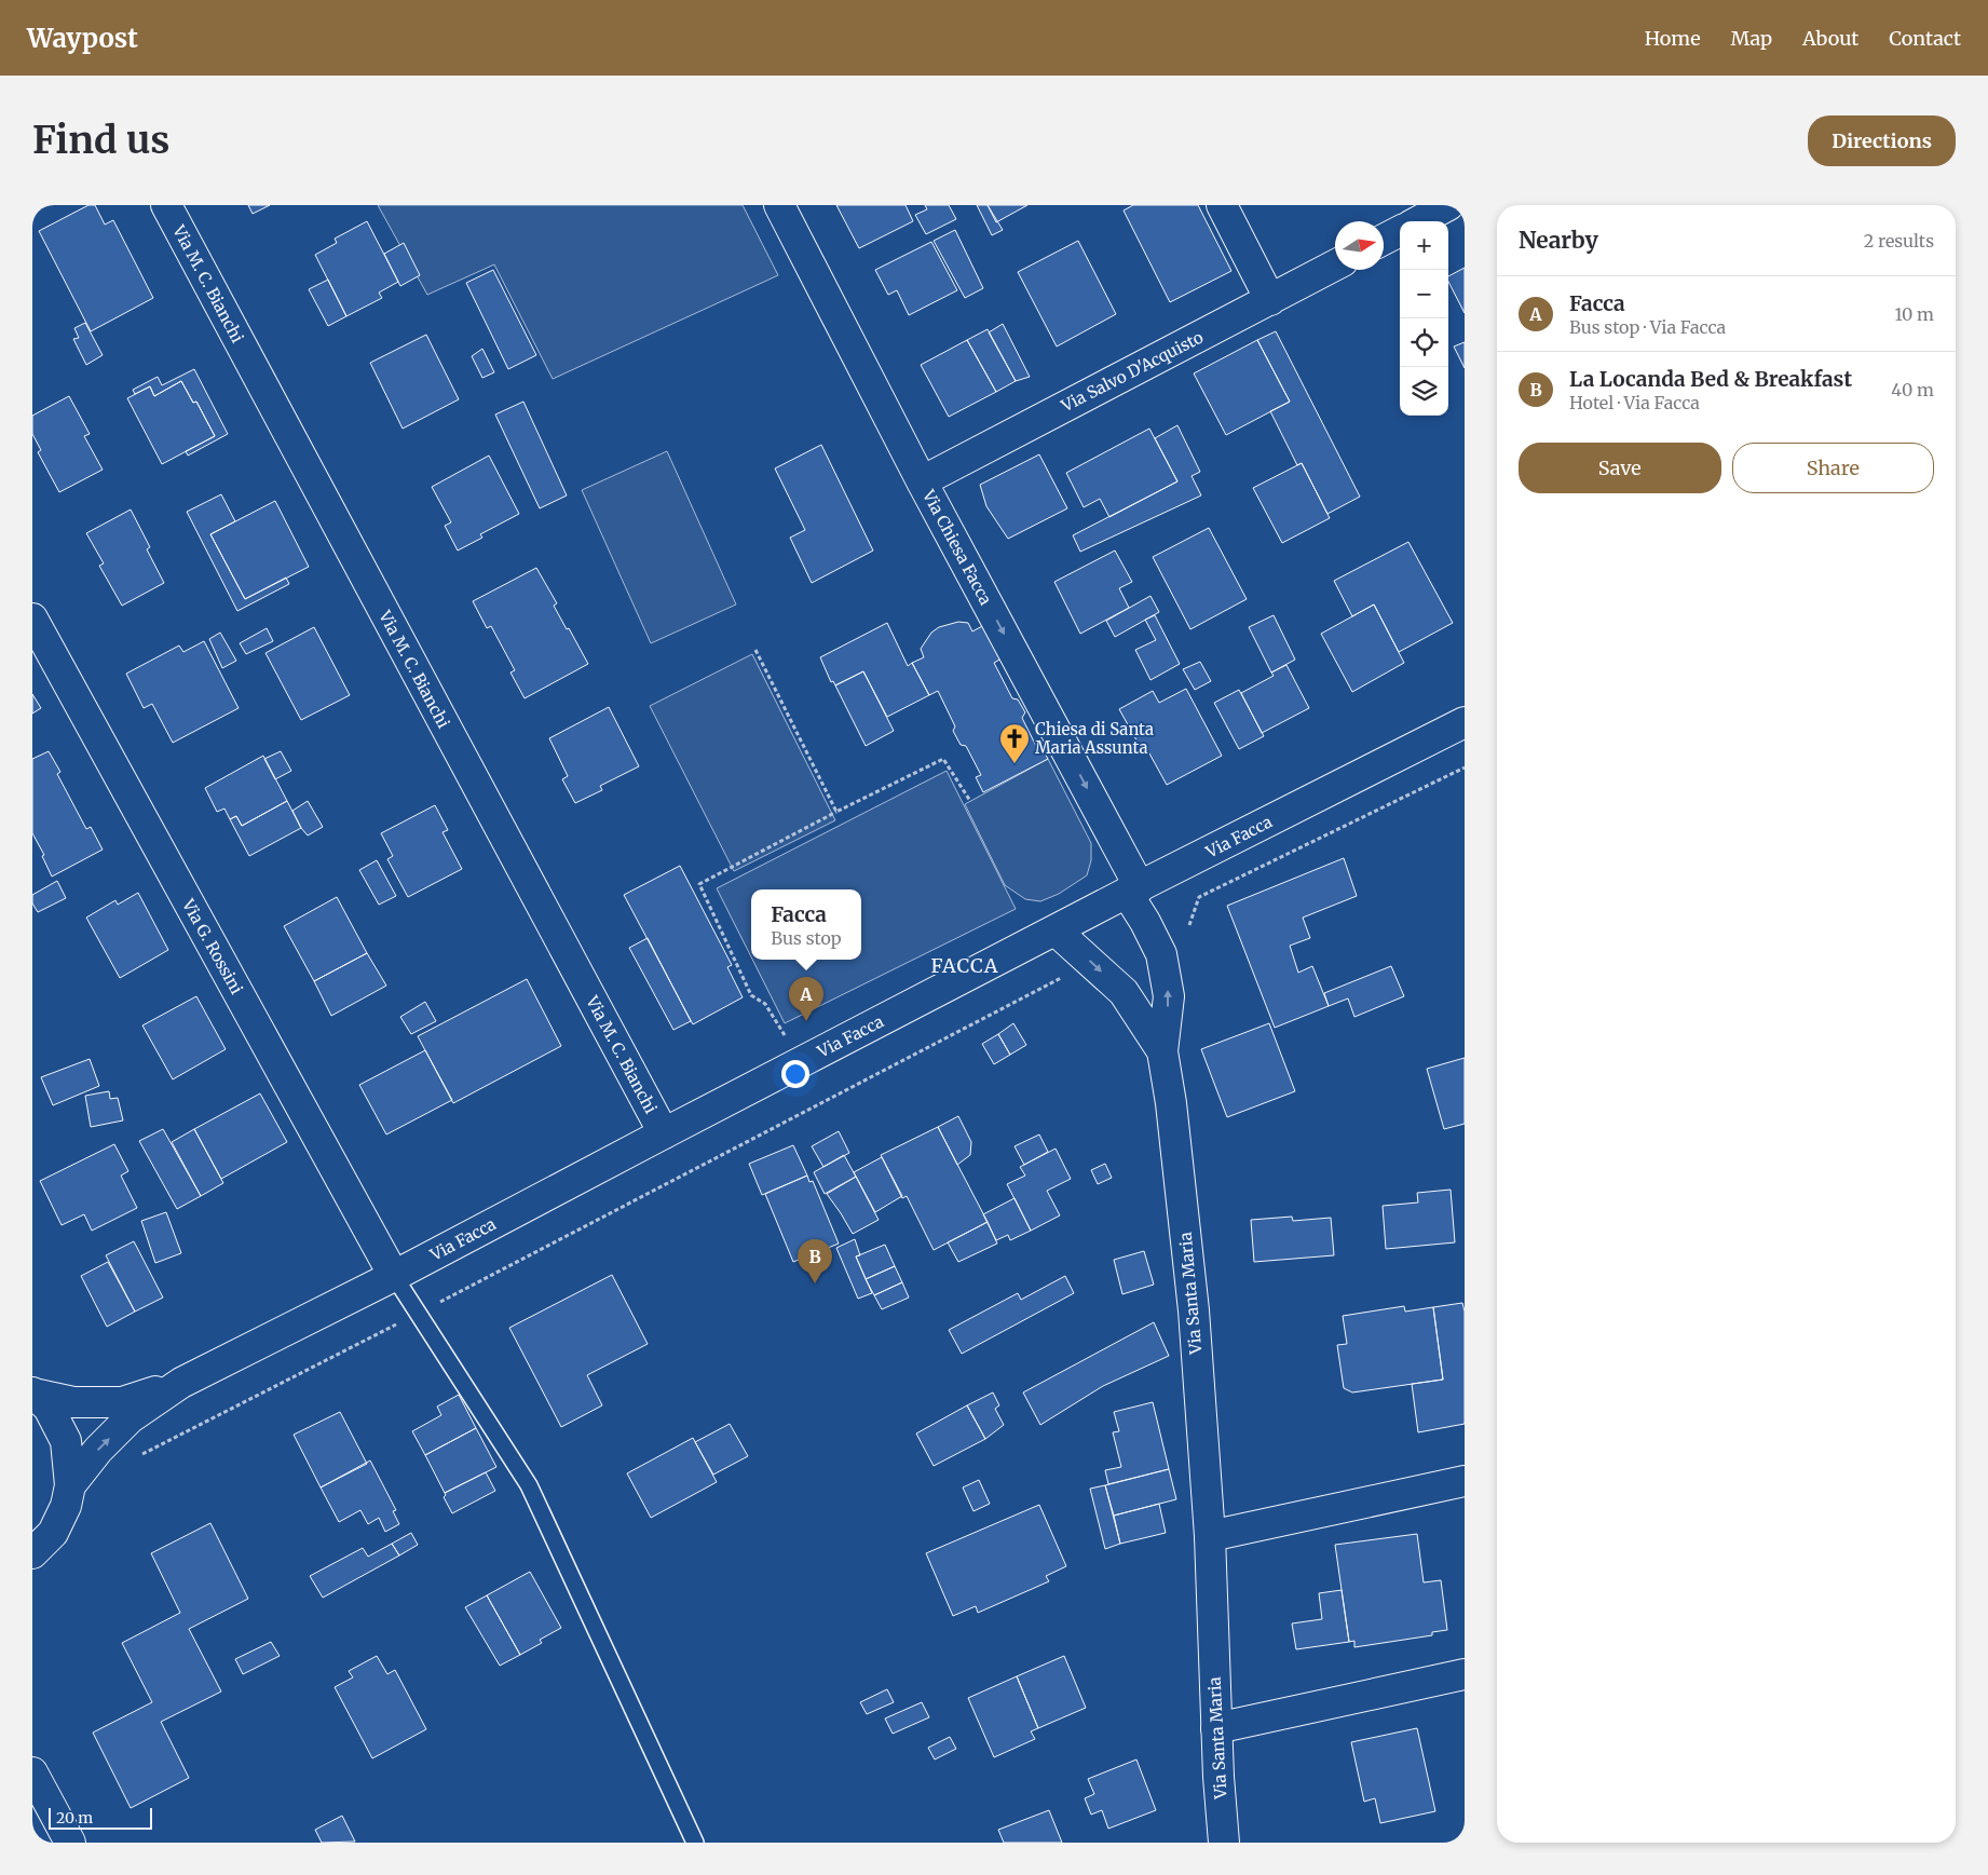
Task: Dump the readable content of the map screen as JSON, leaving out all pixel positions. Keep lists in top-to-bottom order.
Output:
{
  "streets": {
    "street": [
      "Via M. C. Bianchi",
      "Via Salvo D'Acquisto",
      "Via Chiesa Facca",
      "Via Facca",
      "Via G. Rossini",
      "Via Santa Maria"
    ]
  },
  "crossings": [
    ["Via M. C. Bianchi", "Via Facca"],
    ["Via Salvo D'Acquisto", "Via Chiesa Facca"],
    ["Via Chiesa Facca", "Via Facca"],
    ["Via Chiesa Facca", "Via Santa Maria"],
    ["Via Facca", "Via G. Rossini"],
    ["Via Facca", "Via Santa Maria"]
  ],
  "one_way": ["Via Chiesa Facca"],
  "districts": ["FACCA"],
  "places": {
    "church": ["Chiesa di Santa Maria Assunta"]
  },
  "scale_bar": "20 m",
  "north": "right",
  "page": {
    "header": "Waypost",
    "nav": [
      "Home",
      "Map",
      "About",
      "Contact"
    ],
    "buttons": [
      "Directions",
      ["Save", "Share"]
    ],
    "title": "Find us",
    "heading": ["Nearby", "2 results"],
    "map_buttons": ["+", "−"],
    "list": [
      {
        "mark": "A",
        "name": "Facca",
        "note": "Bus stop · Via Facca",
        "value": "10 m"
      },
      {
        "mark": "B",
        "name": "La Locanda Bed & Breakfast",
        "note": "Hotel · Via Facca",
        "value": "40 m"
      }
    ],
    "popup": ["Facca", "Bus stop"],
    "pins": ["A", "B"],
    "scale": "20 m"
  }
}
